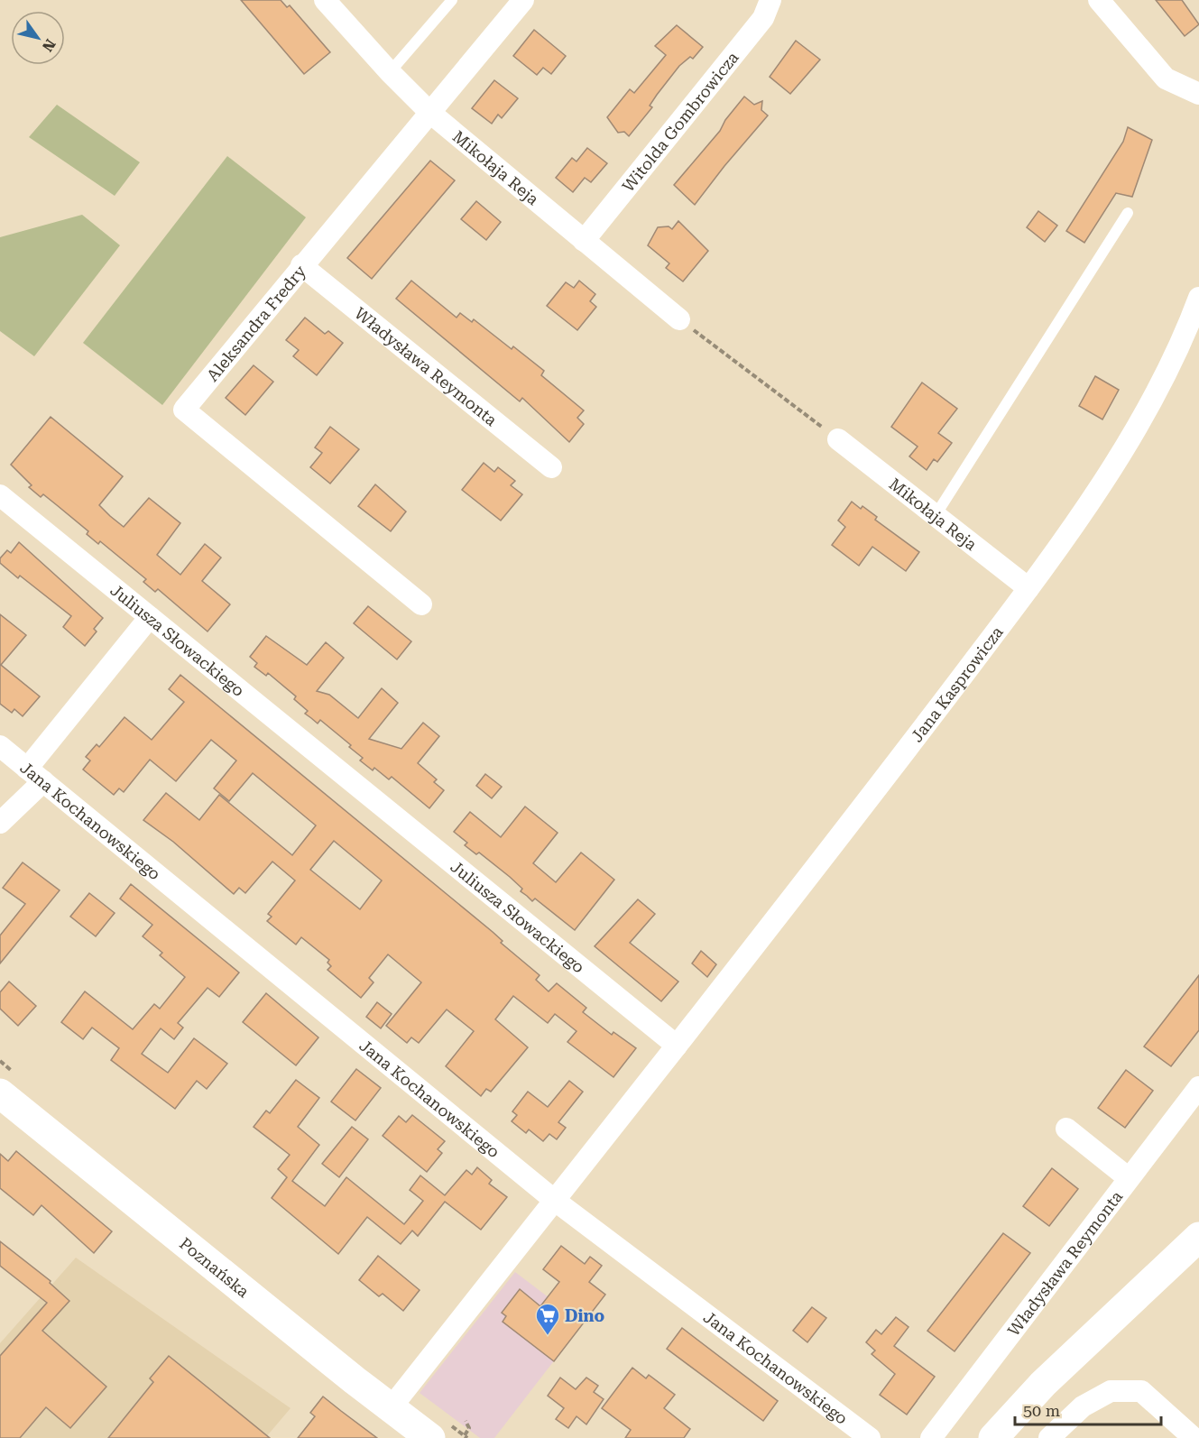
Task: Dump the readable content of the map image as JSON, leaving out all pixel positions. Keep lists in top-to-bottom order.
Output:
{
  "streets": {
    "street": [
      "Witolda Gombrowicza",
      "Mikołaja Reja",
      "Aleksandra Fredry",
      "Władysława Reymonta",
      "Juliusza Słowackiego",
      "Jana Kasprowicza",
      "Jana Kochanowskiego",
      "Poznańska"
    ]
  },
  "crossings": [
    ["Witolda Gombrowicza", "Mikołaja Reja"],
    ["Mikołaja Reja", "Aleksandra Fredry"],
    ["Mikołaja Reja", "Jana Kasprowicza"],
    ["Aleksandra Fredry", "Władysława Reymonta"],
    ["Juliusza Słowackiego", "Jana Kasprowicza"]
  ],
  "places": {
    "supermarket": ["Dino"]
  },
  "scale_bar": "50 m",
  "north": "bottom right"
}
